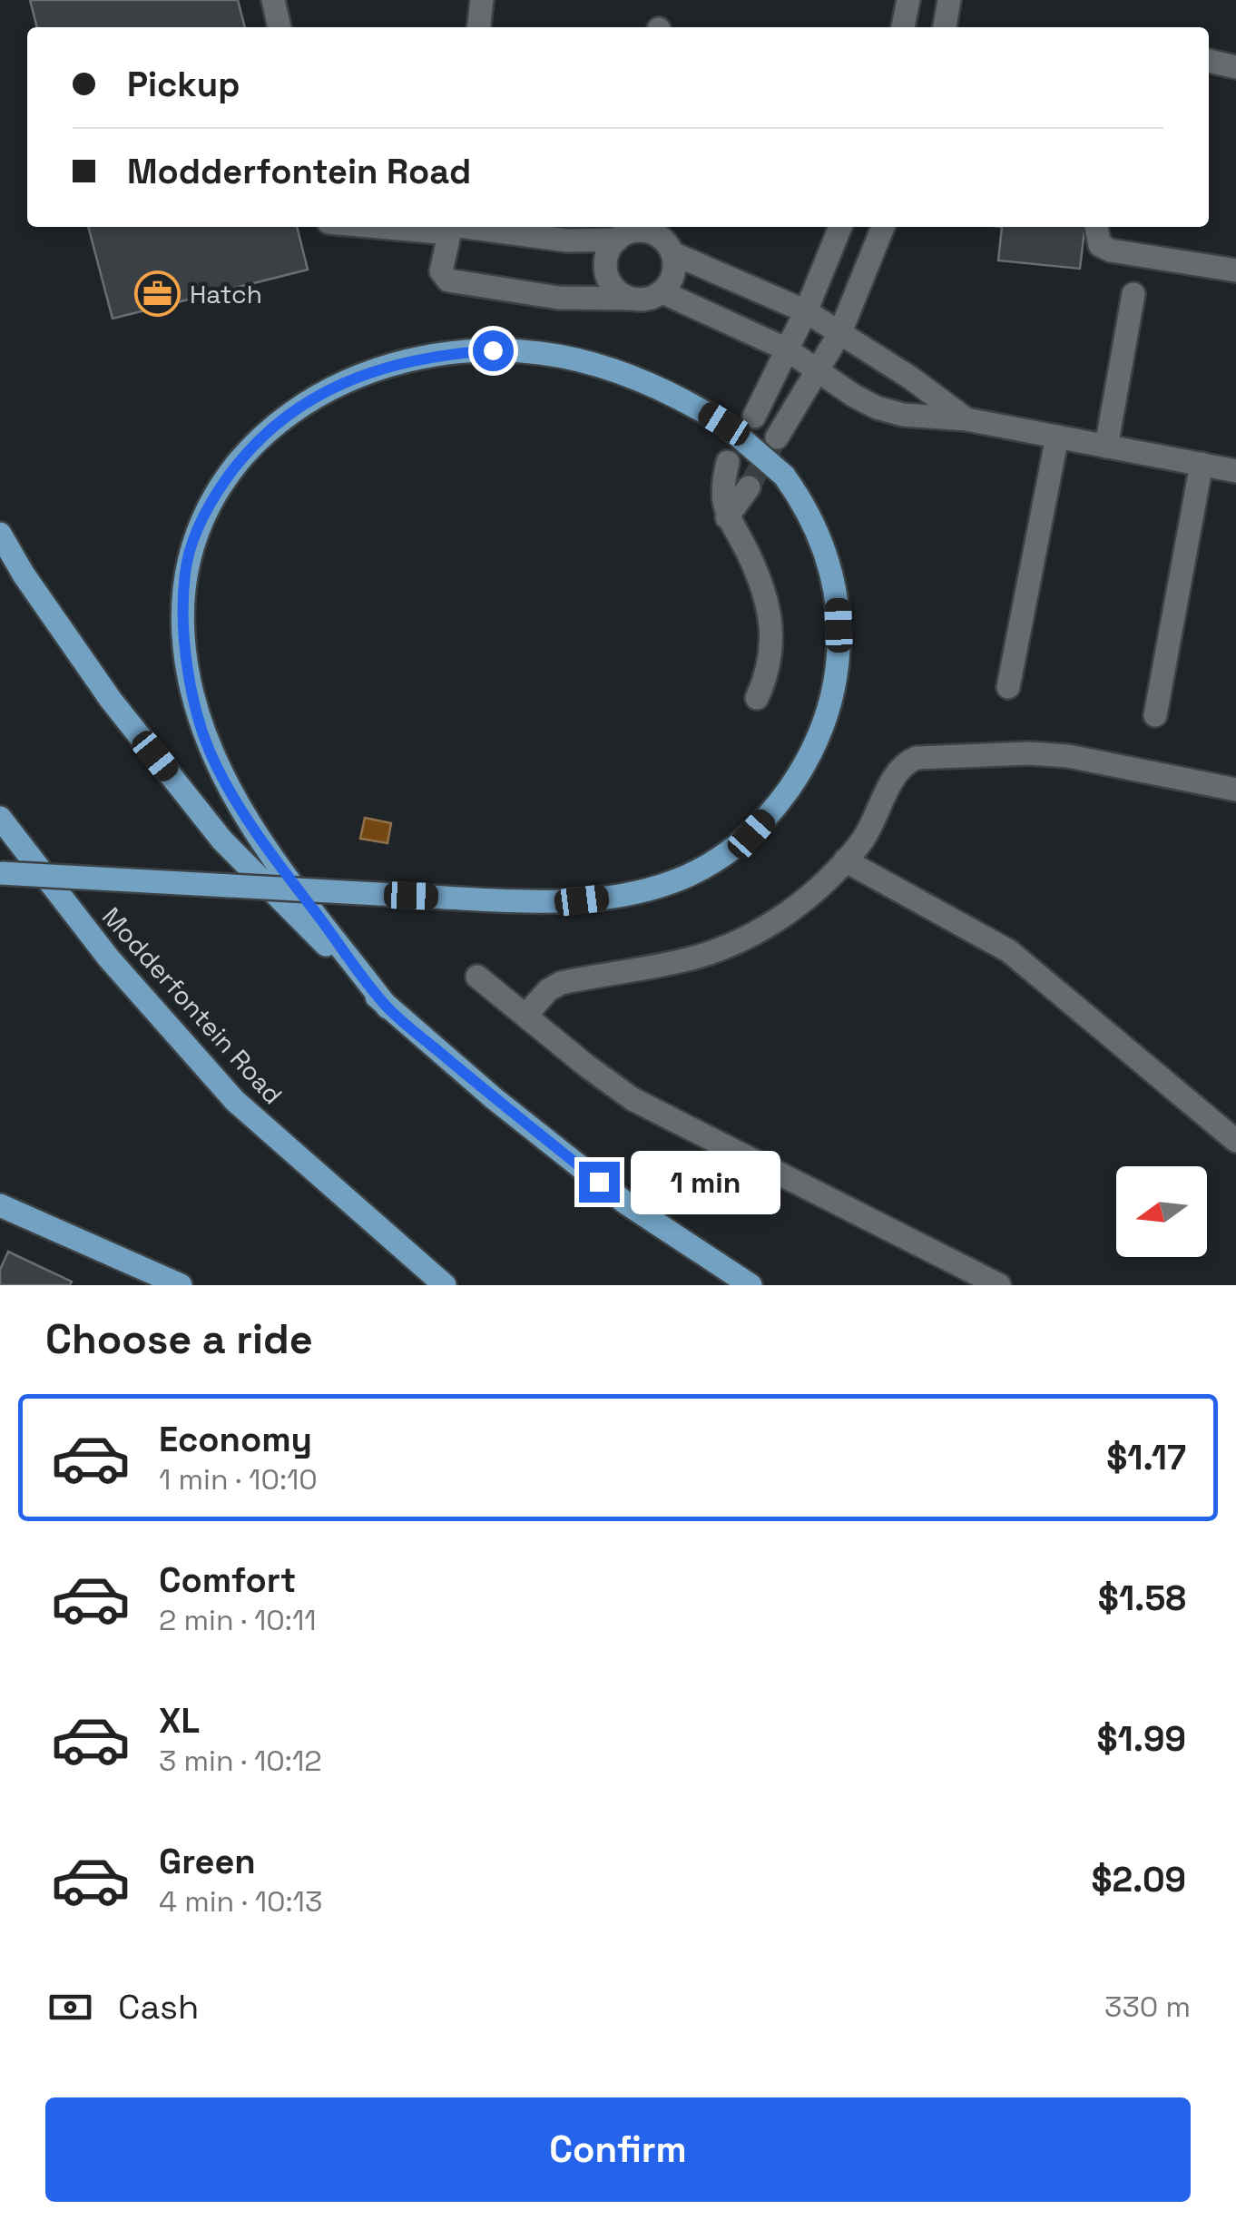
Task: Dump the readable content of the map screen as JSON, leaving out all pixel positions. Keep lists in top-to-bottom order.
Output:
{
  "streets": {
    "main road": ["Modderfontein Road"]
  },
  "places": {
    "office": ["Hatch"]
  },
  "north": "left",
  "page": {
    "banner": ["Pickup", "Modderfontein Road"],
    "bubble": "1 min",
    "heading": "Choose a ride",
    "list": [
      {
        "name": "Economy",
        "note": "1 min · 10:10",
        "value": "$1.17"
      },
      {
        "name": "Comfort",
        "note": "2 min · 10:11",
        "value": "$1.58"
      },
      {
        "name": "XL",
        "note": "3 min · 10:12",
        "value": "$1.99"
      },
      {
        "name": "Green",
        "note": "4 min · 10:13",
        "value": "$2.09"
      }
    ],
    "pay": ["Cash", "330 m"],
    "buttons": "Confirm"
  }
}
